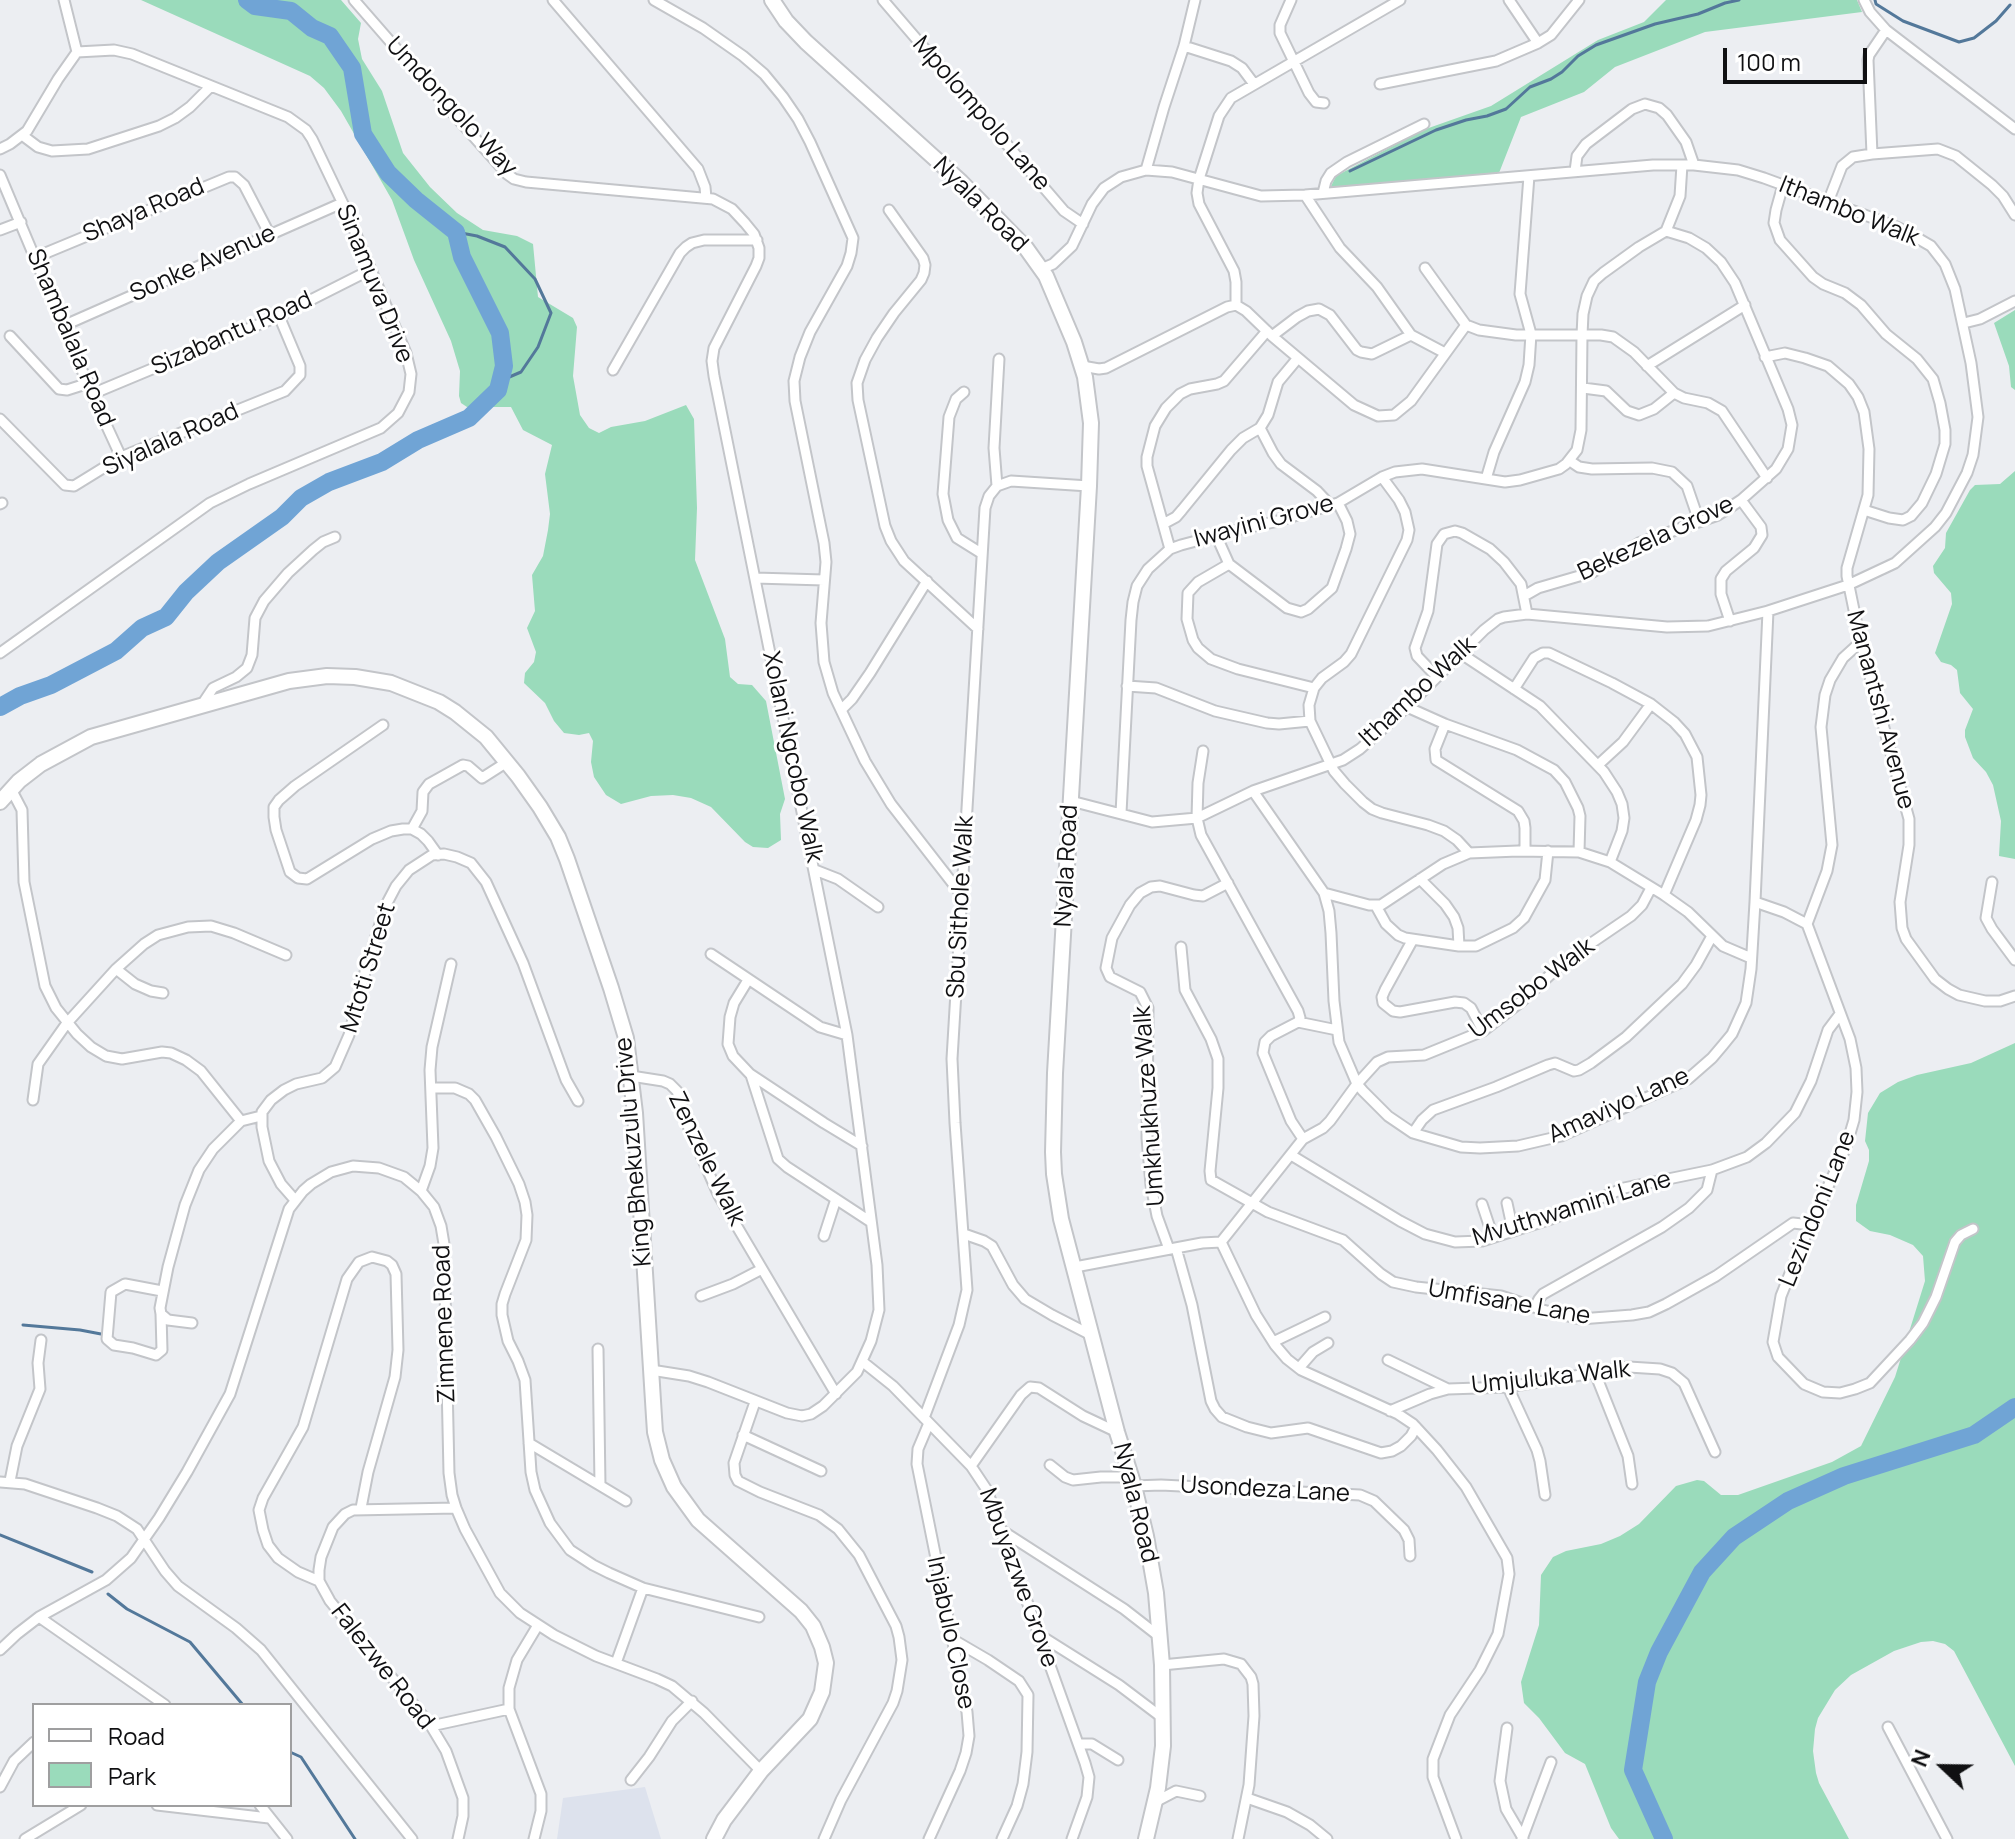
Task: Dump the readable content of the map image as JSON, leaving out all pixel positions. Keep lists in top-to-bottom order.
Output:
{
  "streets": {
    "street": [
      "Umdongolo Way",
      "Mpolompolo Lane",
      "Nyala Road",
      "Shaya Road",
      "Ithambo Walk",
      "Sonke Avenue",
      "Sinamuva Drive",
      "Sizabantu Road",
      "Shambalala Road",
      "Siyalala Road",
      "Iwayini Grove",
      "Bekezela Grove",
      "Manantshi Avenue",
      "Xolani Ngcobo Walk",
      "Sbu Sithole Walk",
      "Mtoti Street",
      "Umsobo Walk",
      "Umkhukhuze Walk",
      "Amaviyo Lane",
      "King Bhekuzulu Drive",
      "Zenzele Walk",
      "Mvuthwamini Lane",
      "Lezindoni Lane",
      "Umfisane Lane",
      "Zimnene Road",
      "Umjuluka Walk",
      "Usondeza Lane",
      "Mbuyazwe Grove",
      "Injabulo Close",
      "Falezwe Road"
    ]
  },
  "crossings": [
    ["Mpolompolo Lane", "Ithambo Walk"],
    ["Nyala Road", "Ithambo Walk"],
    ["Nyala Road", "Usondeza Lane"],
    ["Shaya Road", "Sonke Avenue"],
    ["Shaya Road", "Shambalala Road"],
    ["Ithambo Walk", "Iwayini Grove"],
    ["Ithambo Walk", "Manantshi Avenue"],
    ["Ithambo Walk", "Amaviyo Lane"],
    ["Sonke Avenue", "Sinamuva Drive"],
    ["Sonke Avenue", "Shambalala Road"],
    ["Sinamuva Drive", "Sizabantu Road"],
    ["Sizabantu Road", "Shambalala Road"],
    ["Sizabantu Road", "Siyalala Road"],
    ["Shambalala Road", "Siyalala Road"],
    ["Xolani Ngcobo Walk", "King Bhekuzulu Drive"],
    ["Xolani Ngcobo Walk", "Zenzele Walk"],
    ["Xolani Ngcobo Walk", "Mbuyazwe Grove"],
    ["Sbu Sithole Walk", "Mbuyazwe Grove"],
    ["Sbu Sithole Walk", "Injabulo Close"],
    ["Umsobo Walk", "Amaviyo Lane"],
    ["Umsobo Walk", "Mvuthwamini Lane"],
    ["Umsobo Walk", "Umfisane Lane"],
    ["King Bhekuzulu Drive", "Zenzele Walk"],
    ["King Bhekuzulu Drive", "Zimnene Road"],
    ["Mvuthwamini Lane", "Lezindoni Lane"],
    ["Lezindoni Lane", "Umfisane Lane"],
    ["Mbuyazwe Grove", "Injabulo Close"]
  ],
  "legend": ["Road", "Park"],
  "scale_bar": "100 m",
  "north": "left"
}
